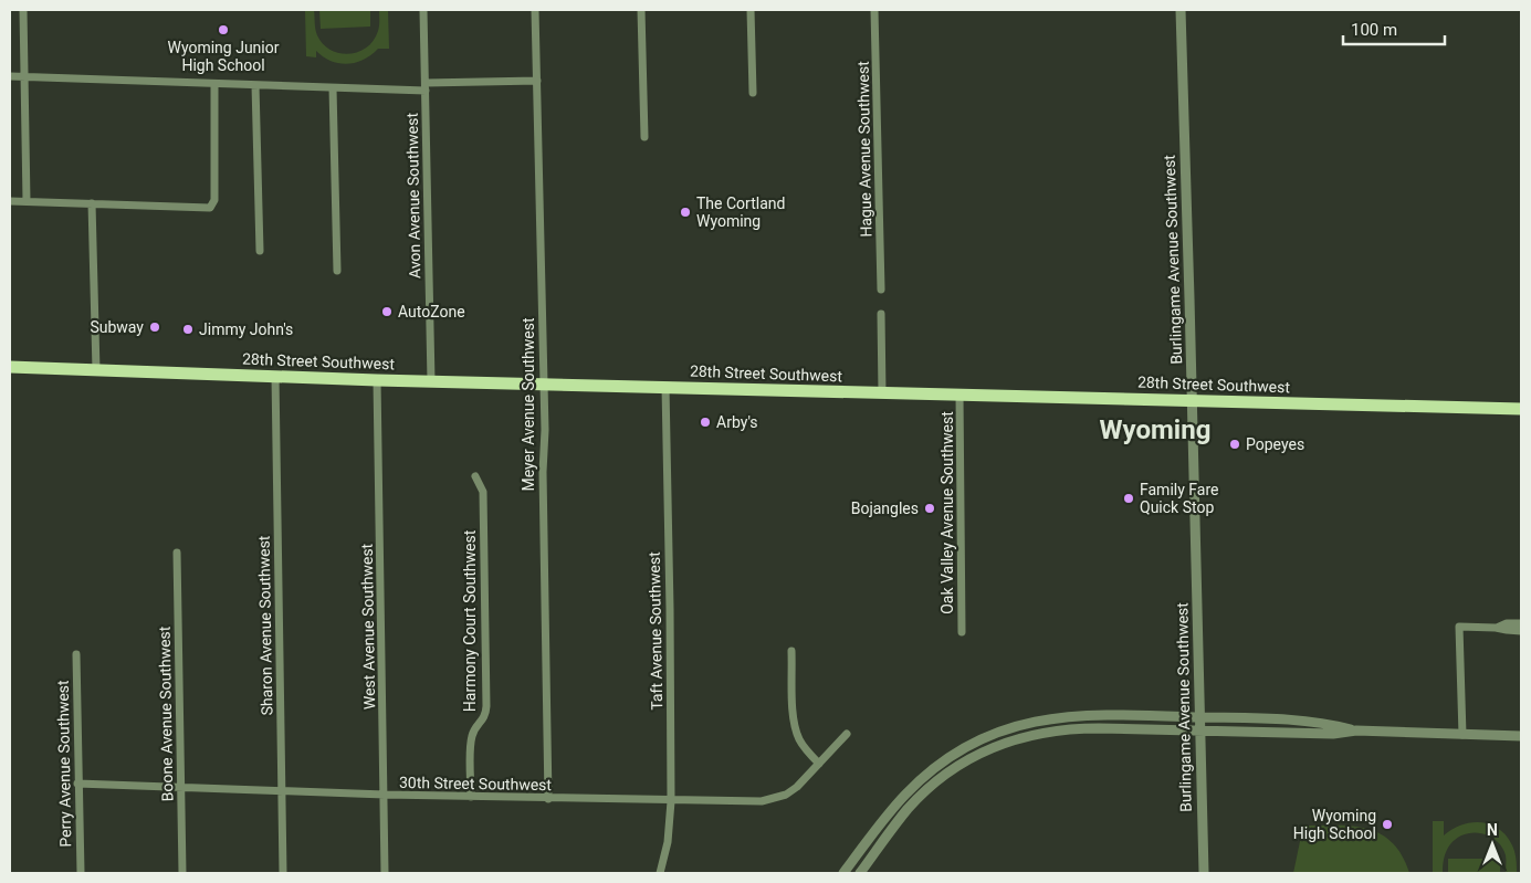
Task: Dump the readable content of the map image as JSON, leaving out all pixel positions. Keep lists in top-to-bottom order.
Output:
{
  "streets": {
    "main road": ["28th Street Southwest"],
    "street": [
      "Hague Avenue Southwest",
      "Avon Avenue Southwest",
      "Burlingame Avenue Southwest",
      "Meyer Avenue Southwest",
      "Oak Valley Avenue Southwest",
      "Harmony Court Southwest",
      "Sharon Avenue Southwest",
      "West Avenue Southwest",
      "Taft Avenue Southwest",
      "Boone Avenue Southwest",
      "Perry Avenue Southwest",
      "30th Street Southwest"
    ]
  },
  "crossings": [
    ["Avon Avenue Southwest", "28th Street Southwest"],
    ["Burlingame Avenue Southwest", "28th Street Southwest"],
    ["28th Street Southwest", "Meyer Avenue Southwest"],
    ["28th Street Southwest", "Oak Valley Avenue Southwest"],
    ["28th Street Southwest", "Sharon Avenue Southwest"],
    ["28th Street Southwest", "West Avenue Southwest"],
    ["28th Street Southwest", "Taft Avenue Southwest"],
    ["Meyer Avenue Southwest", "30th Street Southwest"],
    ["Harmony Court Southwest", "30th Street Southwest"],
    ["Sharon Avenue Southwest", "30th Street Southwest"],
    ["West Avenue Southwest", "30th Street Southwest"],
    ["Taft Avenue Southwest", "30th Street Southwest"],
    ["Boone Avenue Southwest", "30th Street Southwest"],
    ["Perry Avenue Southwest", "30th Street Southwest"]
  ],
  "districts": ["Wyoming"],
  "places": [
    "Wyoming Junior High School",
    "The Cortland Wyoming",
    "AutoZone",
    "Subway",
    "Jimmy John's",
    "Arby's",
    "Popeyes",
    "Family Fare Quick Stop",
    "Bojangles",
    "Wyoming High School"
  ],
  "scale_bar": "100 m",
  "north": "top"
}
